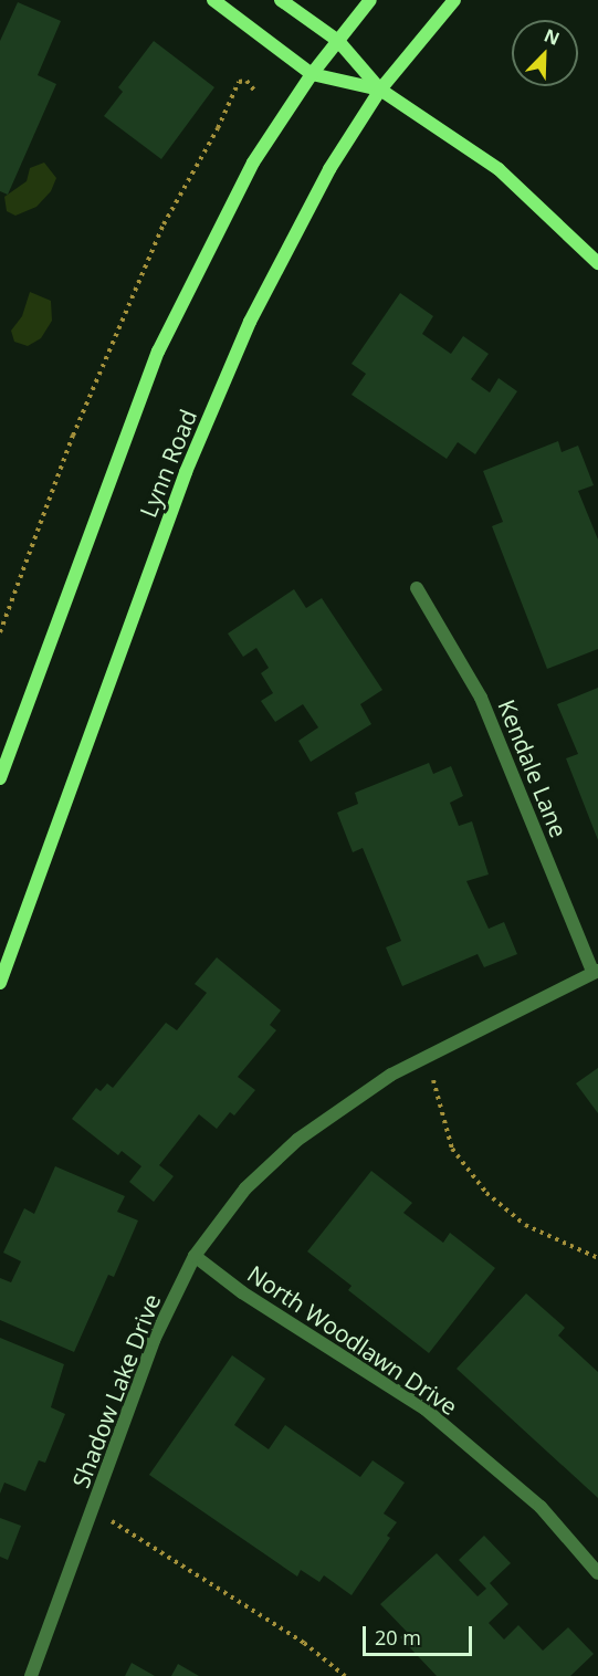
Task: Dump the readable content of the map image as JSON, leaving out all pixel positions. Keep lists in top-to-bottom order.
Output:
{
  "streets": {
    "main road": ["Lynn Road"],
    "street": ["Kendale Lane", "North Woodlawn Drive", "Shadow Lake Drive"]
  },
  "crossings": [
    ["Kendale Lane", "Shadow Lake Drive"],
    ["North Woodlawn Drive", "Shadow Lake Drive"]
  ],
  "scale_bar": "20 m",
  "north": "top right"
}
